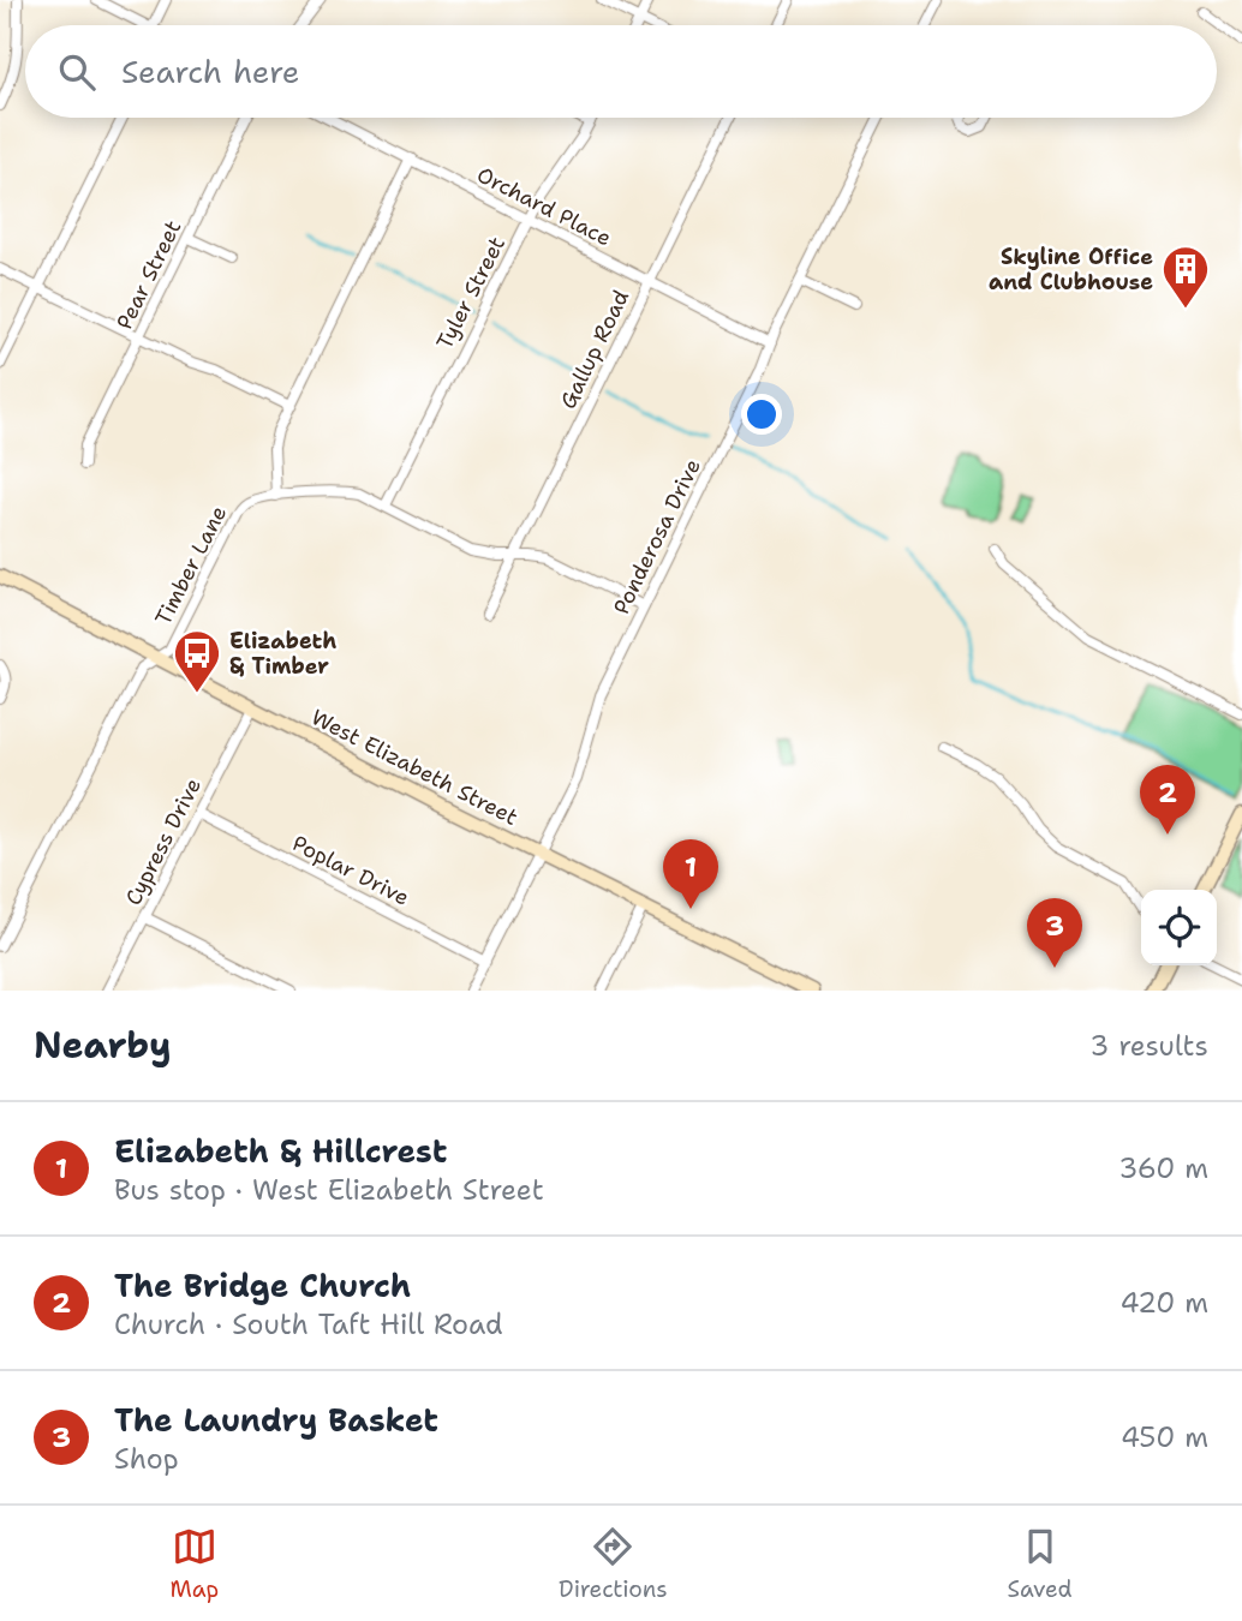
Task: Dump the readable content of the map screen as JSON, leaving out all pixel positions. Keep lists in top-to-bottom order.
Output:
{
  "streets": {
    "main road": ["West Elizabeth Street"],
    "street": [
      "Orchard Place",
      "Pear Street",
      "Tyler Street",
      "Gallup Road",
      "Ponderosa Drive",
      "Timber Lane",
      "Cypress Drive",
      "Poplar Drive"
    ]
  },
  "crossings": [
    ["Orchard Place", "Tyler Street"],
    ["Orchard Place", "Gallup Road"],
    ["Orchard Place", "Ponderosa Drive"],
    ["Tyler Street", "Timber Lane"],
    ["Gallup Road", "Timber Lane"],
    ["Ponderosa Drive", "Timber Lane"],
    ["Ponderosa Drive", "West Elizabeth Street"],
    ["Ponderosa Drive", "Poplar Drive"],
    ["Timber Lane", "West Elizabeth Street"],
    ["West Elizabeth Street", "Cypress Drive"],
    ["Cypress Drive", "Poplar Drive"]
  ],
  "places": {
    "building": ["Skyline Office and Clubhouse"],
    "bus stop": ["Elizabeth & Timber"]
  },
  "page": {
    "search": "Search here",
    "pins": ["2", "1", "3"],
    "heading": ["Nearby", "3 results"],
    "list": [
      {
        "mark": "1",
        "name": "Elizabeth & Hillcrest",
        "note": "Bus stop · West Elizabeth Street",
        "value": "360 m"
      },
      {
        "mark": "2",
        "name": "The Bridge Church",
        "note": "Church · South Taft Hill Road",
        "value": "420 m"
      },
      {
        "mark": "3",
        "name": "The Laundry Basket",
        "note": "Shop",
        "value": "450 m"
      }
    ],
    "nav": ["Map", "Directions", "Saved"]
  }
}
